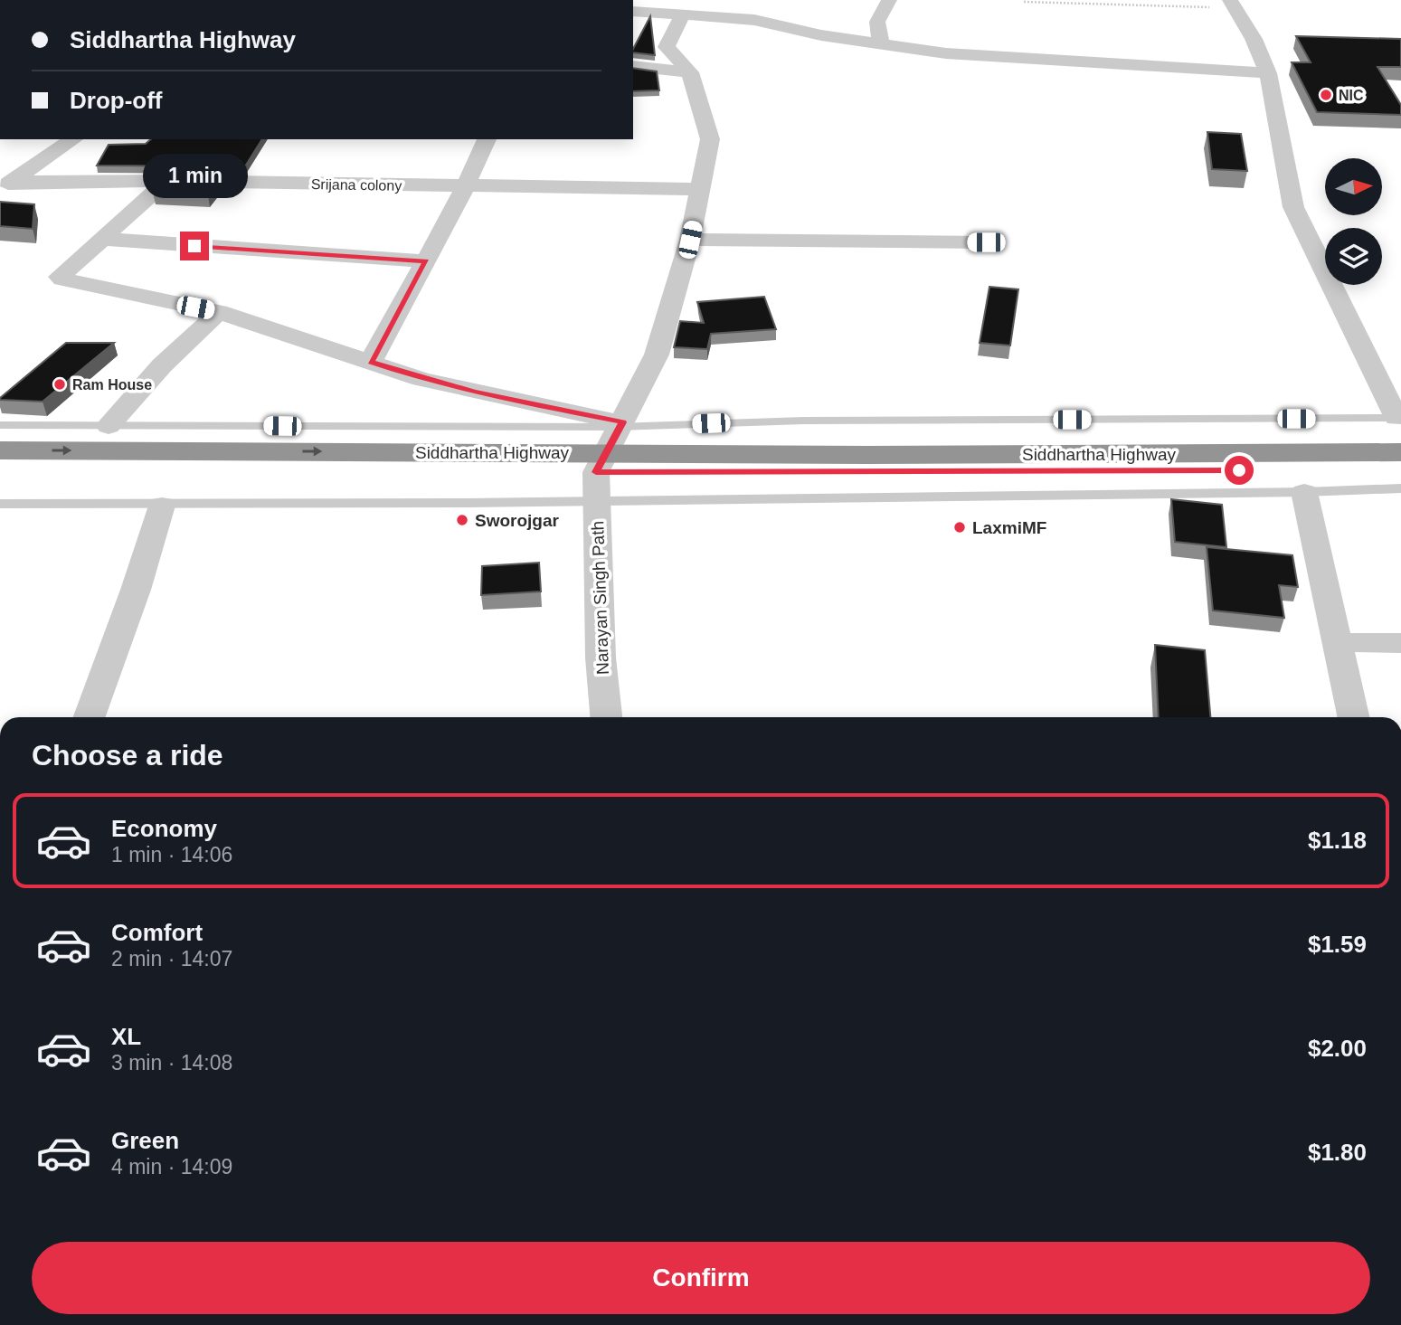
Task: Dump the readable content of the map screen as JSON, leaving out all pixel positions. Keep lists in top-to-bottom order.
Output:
{
  "streets": {
    "highway": ["Siddhartha Highway"],
    "street": ["Srijana colony", "Narayan Singh Path"]
  },
  "crossings": [
    ["Siddhartha Highway", "Narayan Singh Path"]
  ],
  "places": [
    "NIC",
    "Ram House",
    "Sworojgar",
    "LaxmiMF"
  ],
  "north": "right",
  "page": {
    "banner": ["Siddhartha Highway", "Drop-off"],
    "bubble": "1 min",
    "heading": "Choose a ride",
    "list": [
      {
        "name": "Economy",
        "note": "1 min · 14:06",
        "value": "$1.18"
      },
      {
        "name": "Comfort",
        "note": "2 min · 14:07",
        "value": "$1.59"
      },
      {
        "name": "XL",
        "note": "3 min · 14:08",
        "value": "$2.00"
      },
      {
        "name": "Green",
        "note": "4 min · 14:09",
        "value": "$1.80"
      }
    ],
    "buttons": "Confirm"
  }
}
